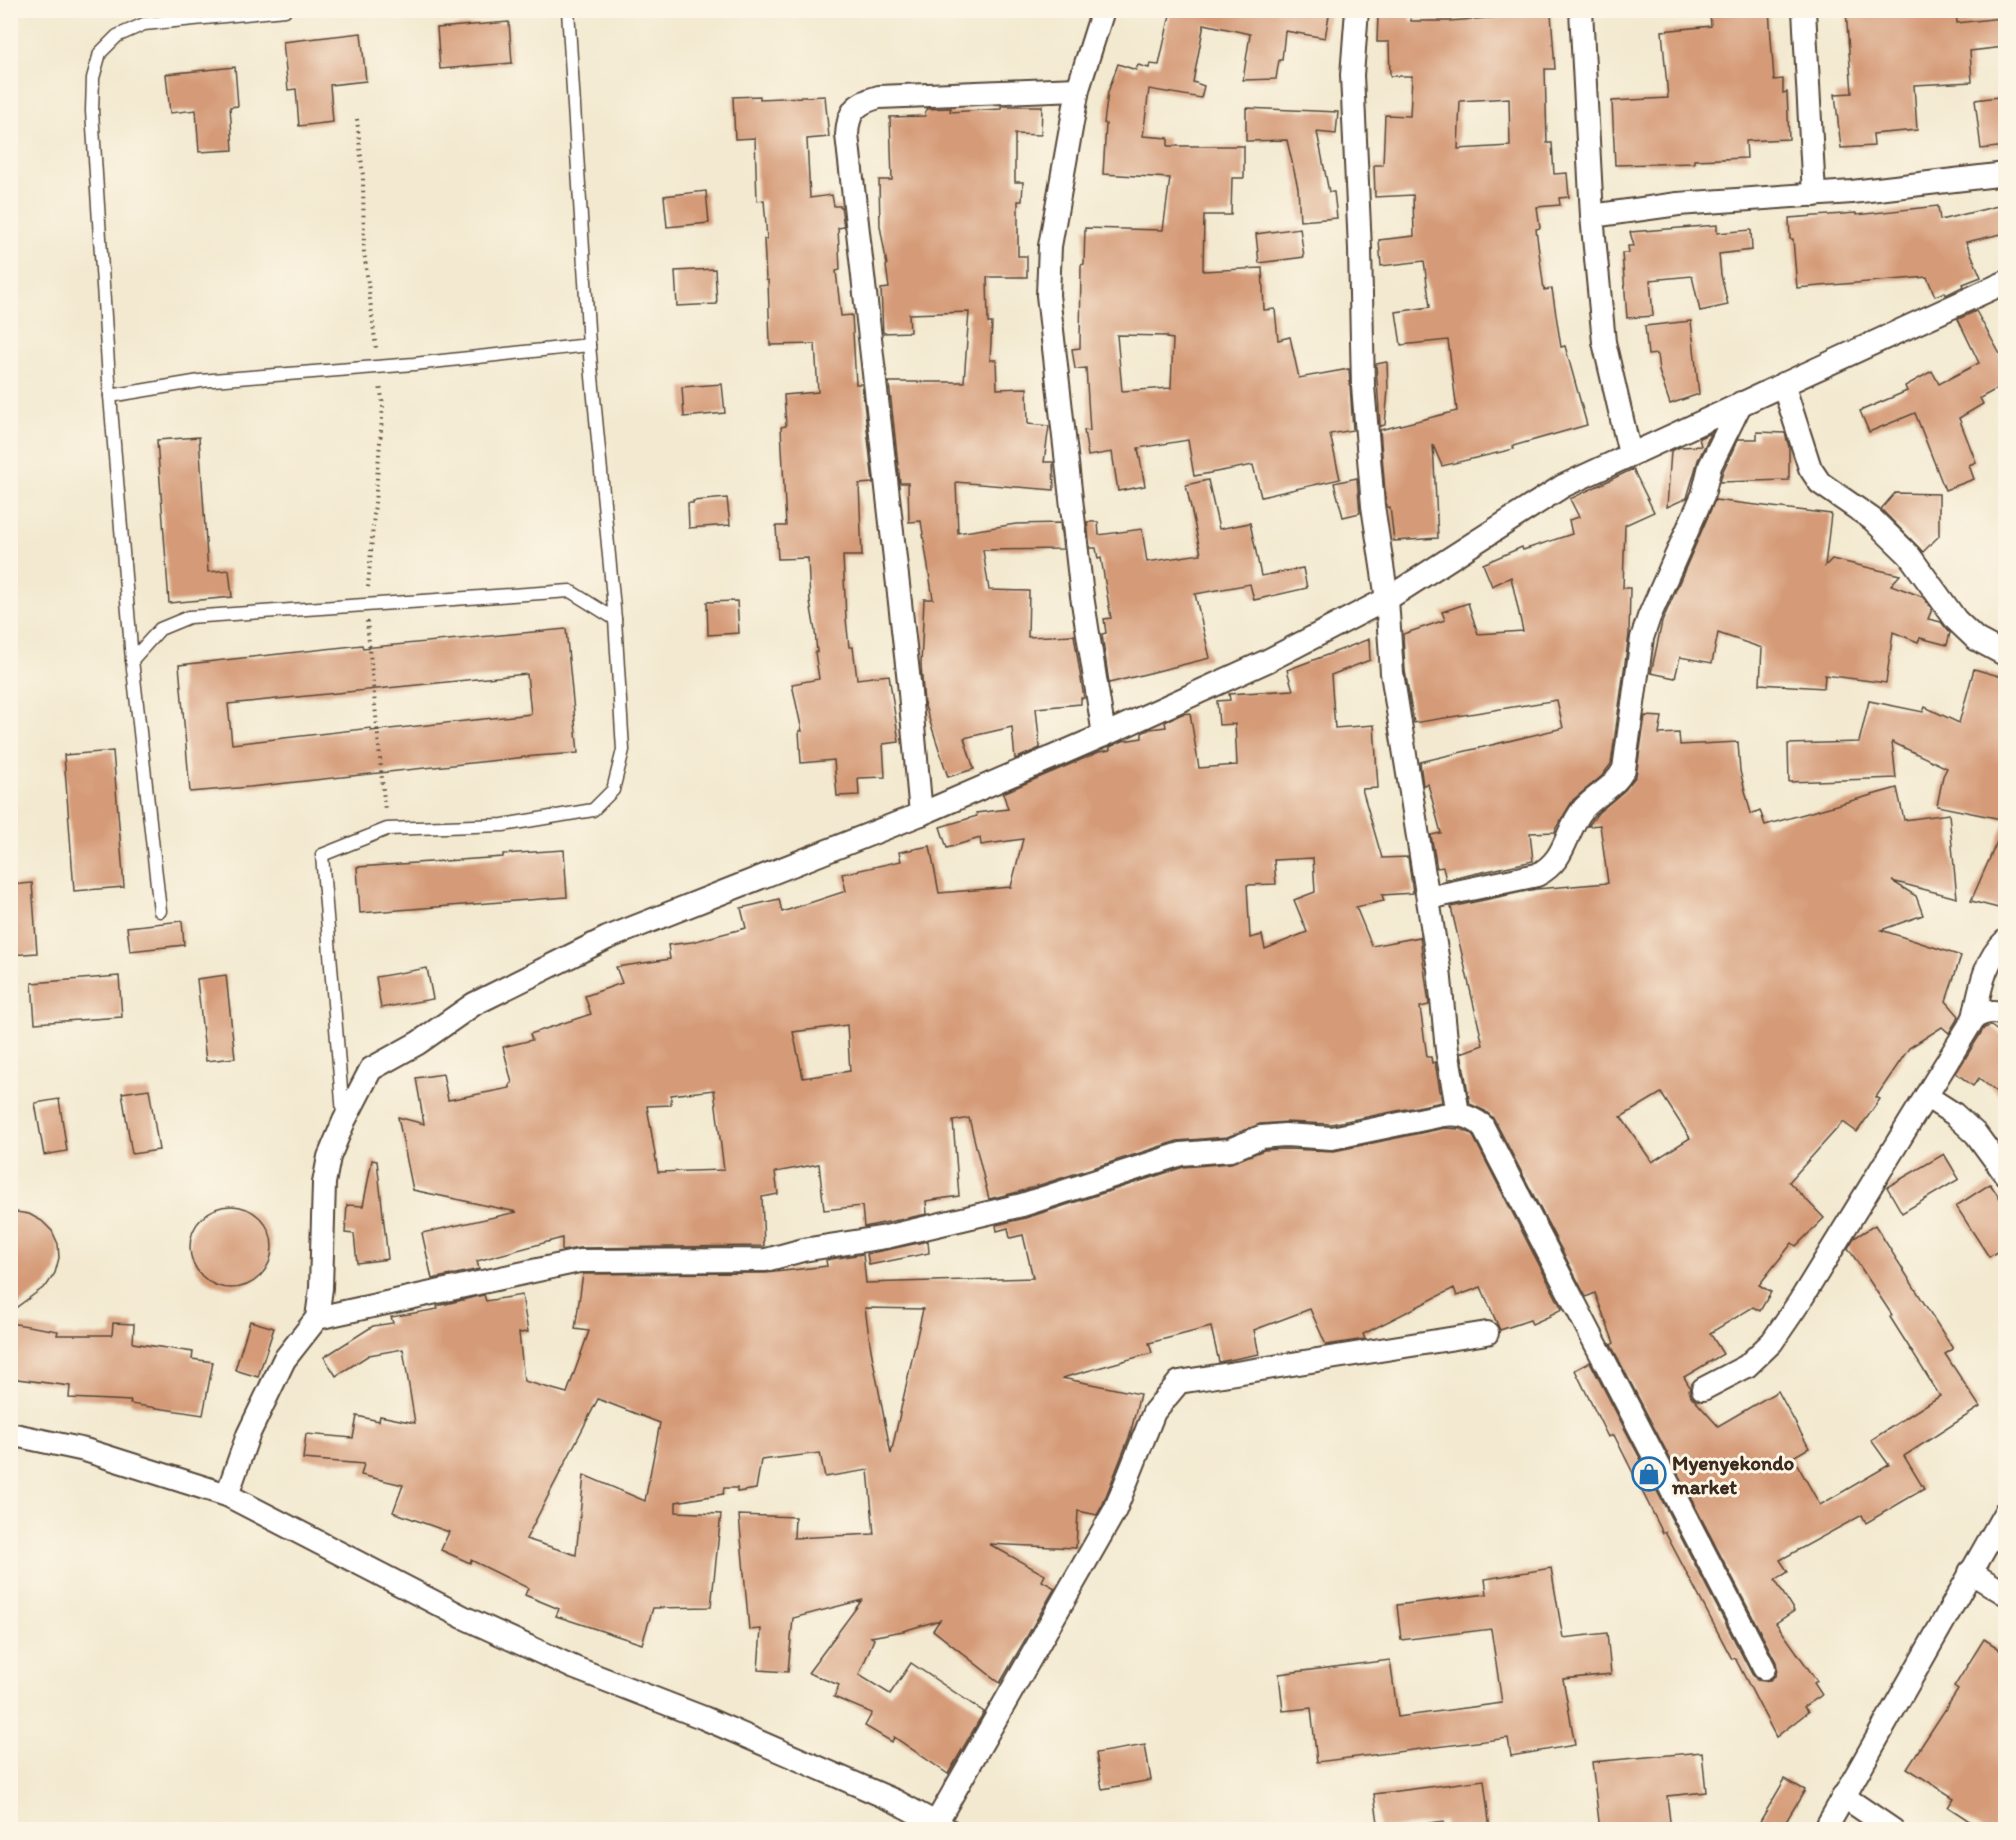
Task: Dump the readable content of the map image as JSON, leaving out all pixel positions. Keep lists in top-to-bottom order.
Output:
{
  "places": {
    "shop": ["Myenyekondo market"]
  }
}
